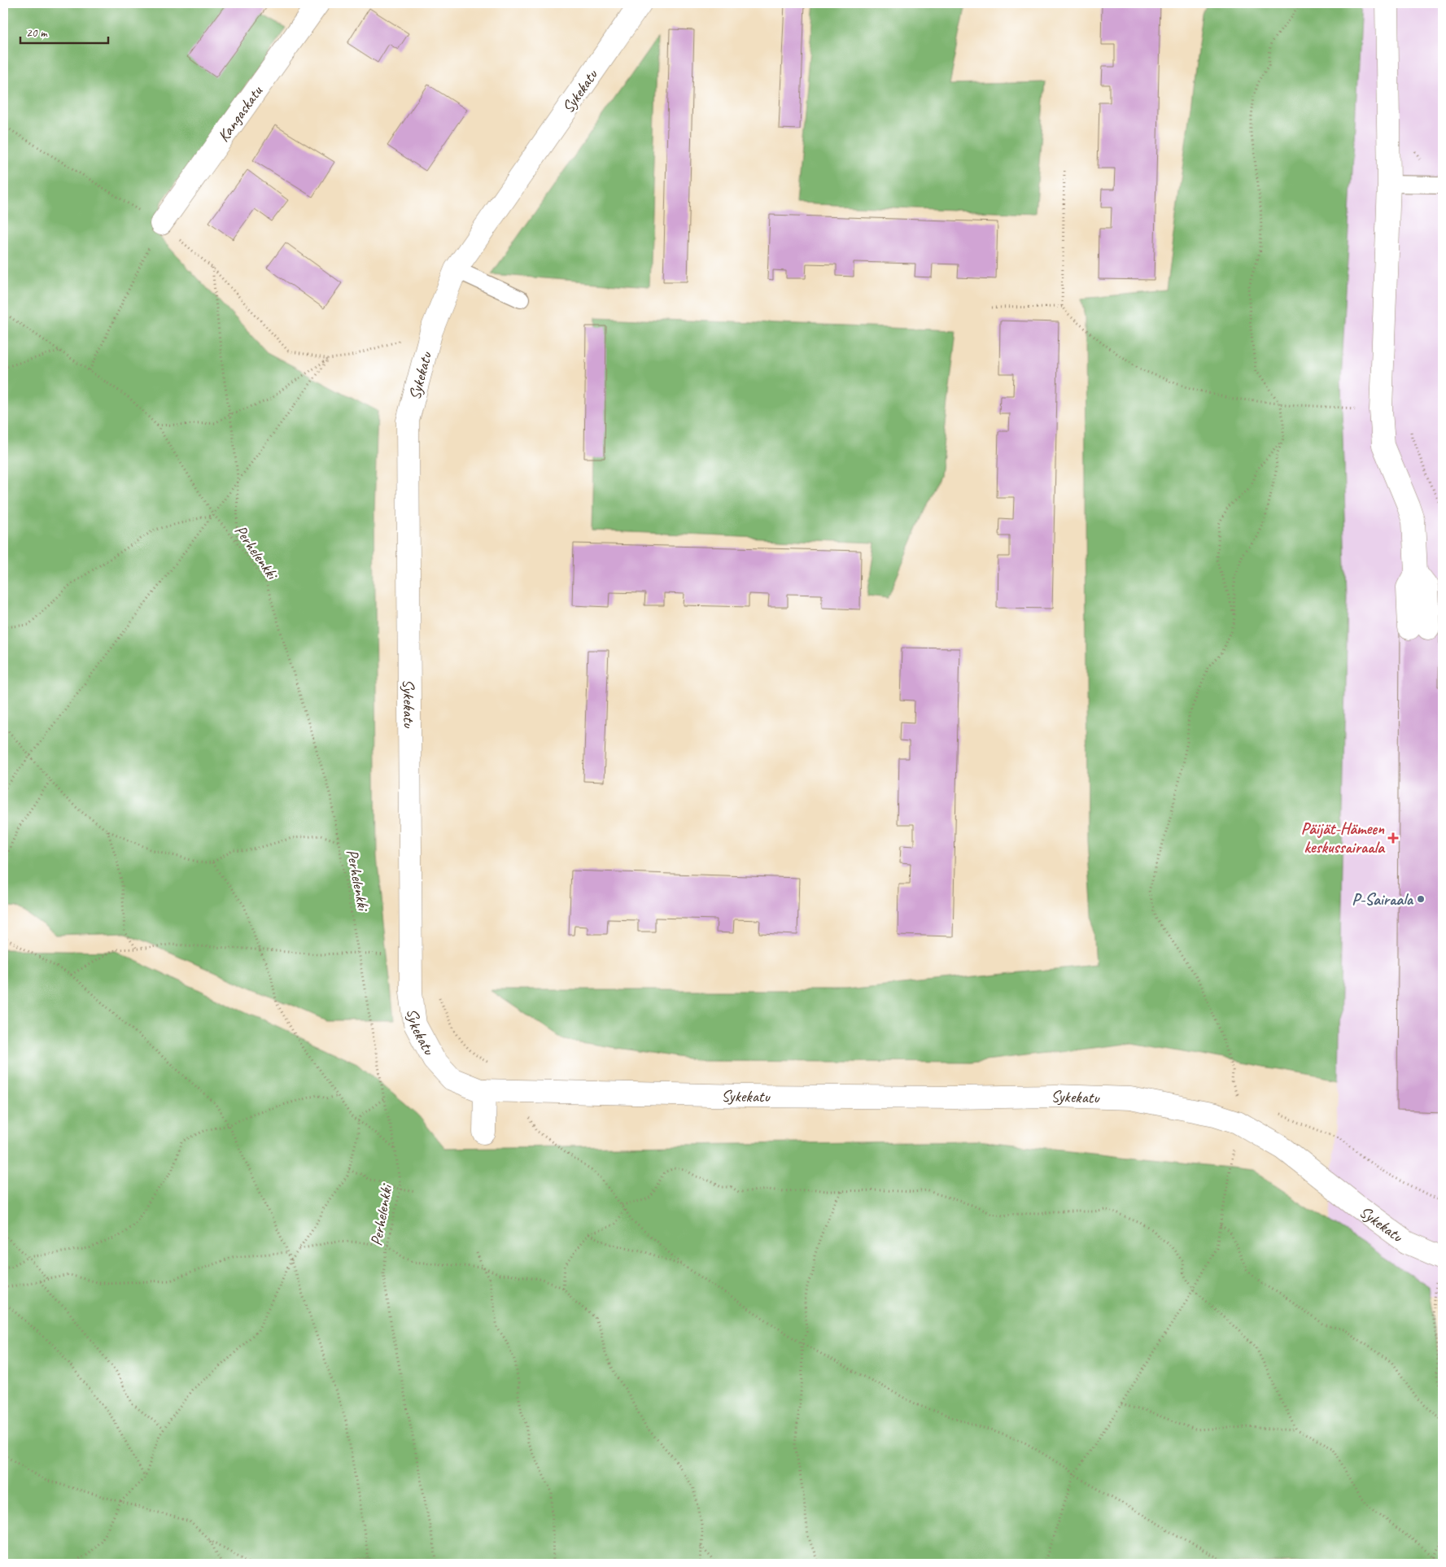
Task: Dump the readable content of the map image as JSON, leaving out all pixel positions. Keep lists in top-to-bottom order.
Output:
{
  "streets": {
    "street": ["Sykekatu", "Kangaskatu"],
    "path": ["Perhelenkki"]
  },
  "places": {
    "health": ["Päijät-Hämeen keskussairaala"],
    "other": ["P-Sairaala"]
  },
  "scale_bar": "20 m"
}
